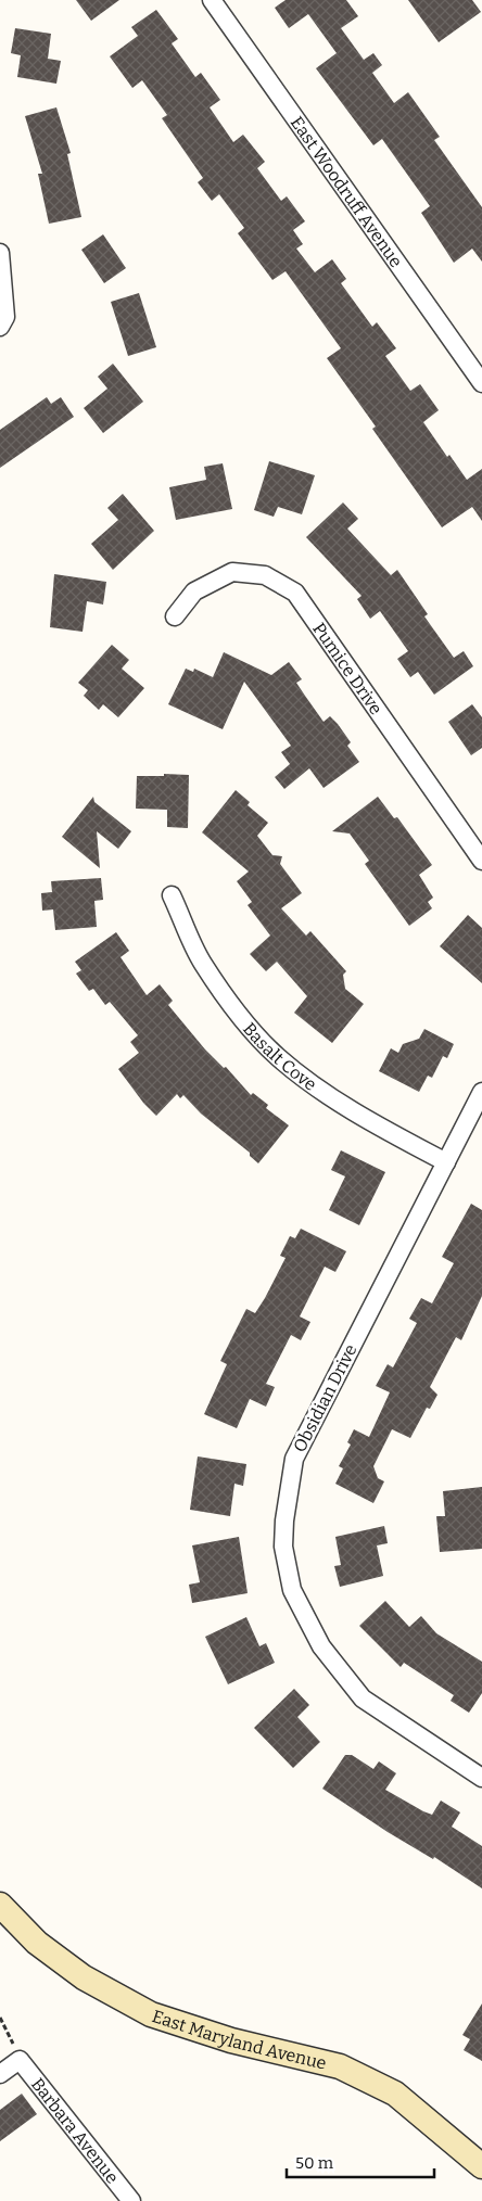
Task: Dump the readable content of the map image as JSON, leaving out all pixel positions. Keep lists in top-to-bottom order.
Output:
{
  "streets": {
    "street": [
      "East Woodruff Avenue",
      "Pumice Drive",
      "Basalt Cove",
      "Obsidian Drive",
      "East Maryland Avenue",
      "Barbara Avenue"
    ]
  },
  "crossings": [
    ["Basalt Cove", "Obsidian Drive"]
  ],
  "scale_bar": "50 m"
}
